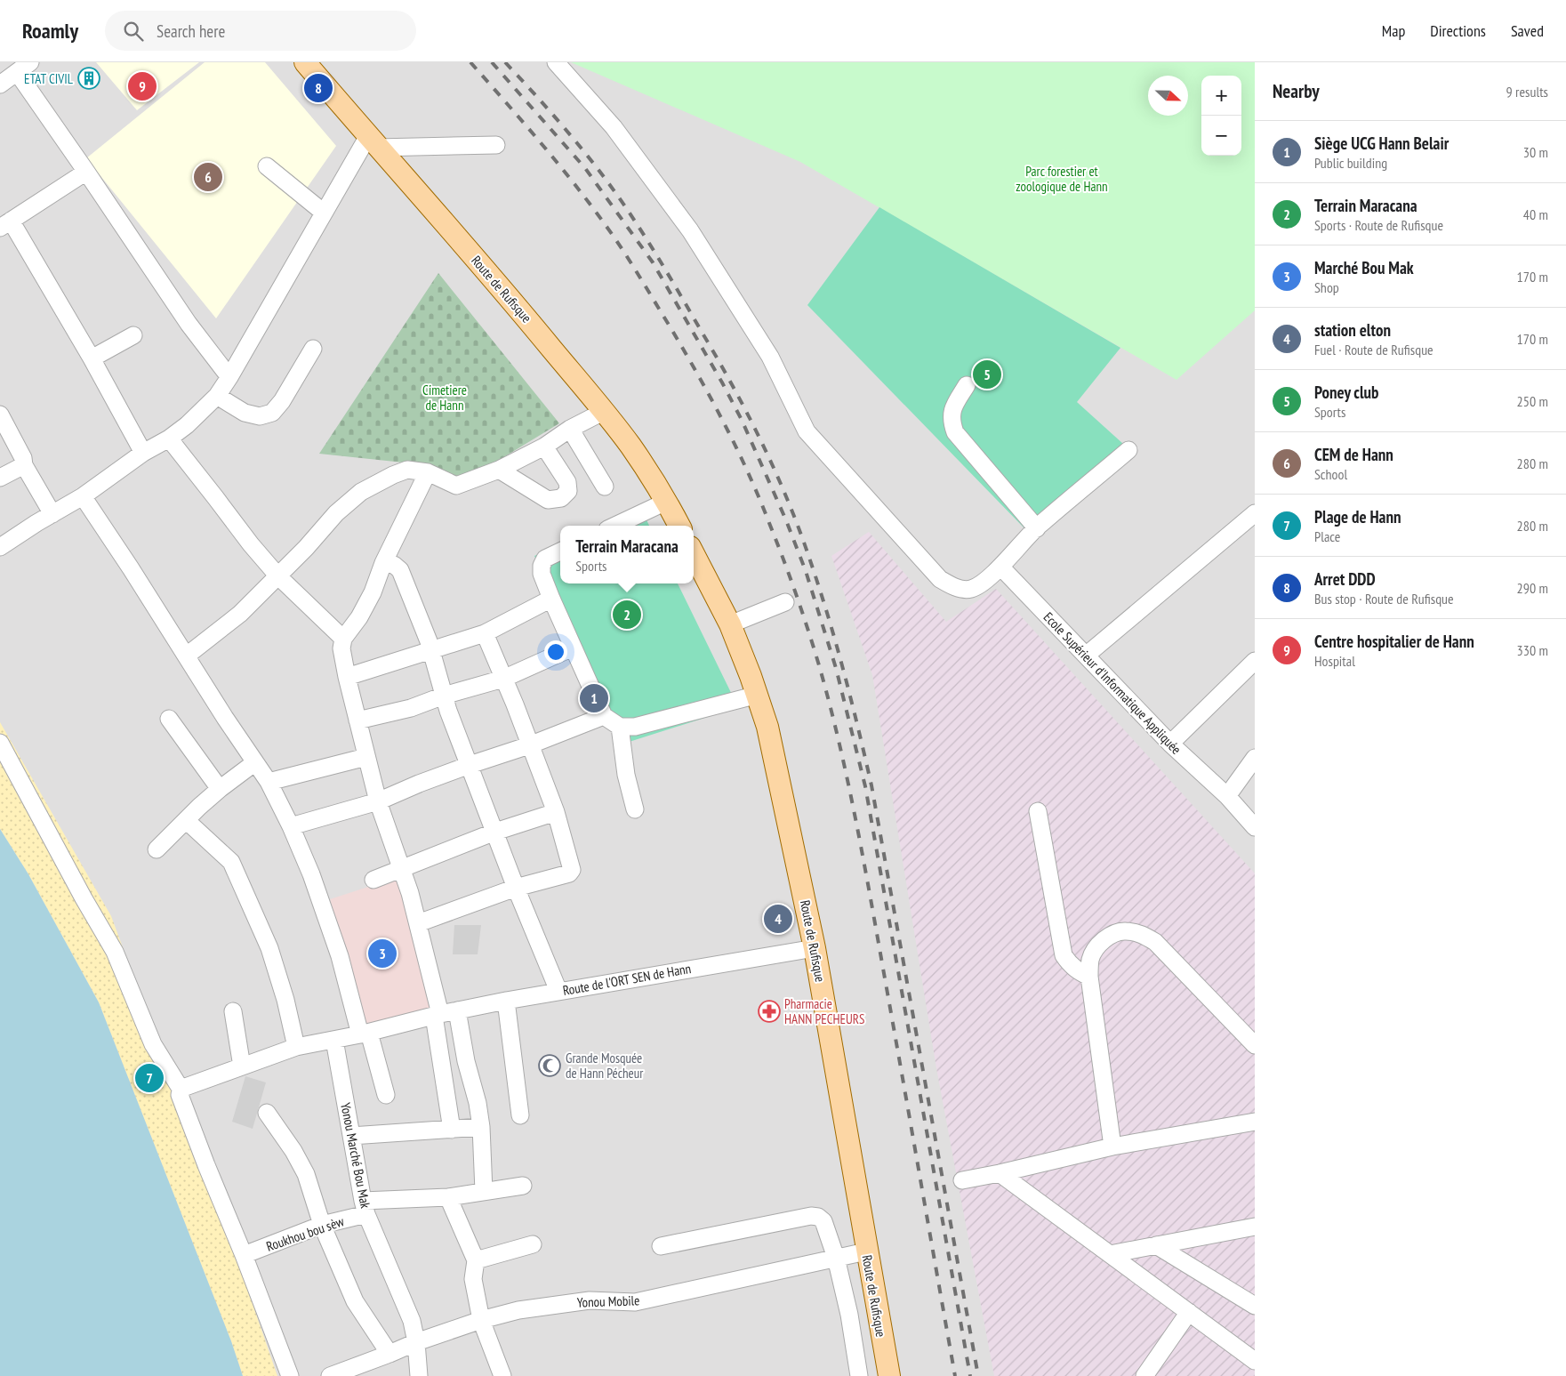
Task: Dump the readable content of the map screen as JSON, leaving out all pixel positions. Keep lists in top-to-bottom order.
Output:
{
  "streets": {
    "main road": ["Route de Rufisque"],
    "street": [
      "Ecole Supérieur d'Informatique Appliquée",
      "Route de l'ORT SEN de Hann",
      "Yonou Marché Bou Mak",
      "Roukhou bou sèw",
      "Yonou Mobile"
    ]
  },
  "crossings": [
    ["Route de Rufisque", "Route de l'ORT SEN de Hann"],
    ["Route de Rufisque", "Yonou Mobile"],
    ["Route de l'ORT SEN de Hann", "Yonou Marché Bou Mak"],
    ["Yonou Marché Bou Mak", "Roukhou bou sèw"],
    ["Yonou Marché Bou Mak", "Yonou Mobile"]
  ],
  "parks": ["Parc forestier et zoologique de Hann", "Cimetiere de Hann"],
  "places": {
    "building": ["ETAT CIVIL"],
    "pharmacy": ["Pharmacie HANN PECHEURS"],
    "mosque": ["Grande Mosquée de Hann Pécheur"]
  },
  "north": "right",
  "page": {
    "header": "Roamly",
    "search": "Search here",
    "nav": ["Map", "Directions", "Saved"],
    "heading": ["Nearby", "9 results"],
    "pins": [
      "9",
      "8",
      "6",
      "5",
      "2",
      "1",
      "4",
      "3",
      "7"
    ],
    "map_buttons": ["+", "−"],
    "list": [
      {
        "mark": "1",
        "name": "Siège UCG Hann Belair",
        "note": "Public building",
        "value": "30 m"
      },
      {
        "mark": "2",
        "name": "Terrain Maracana",
        "note": "Sports · Route de Rufisque",
        "value": "40 m"
      },
      {
        "mark": "3",
        "name": "Marché Bou Mak",
        "note": "Shop",
        "value": "170 m"
      },
      {
        "mark": "4",
        "name": "station elton",
        "note": "Fuel · Route de Rufisque",
        "value": "170 m"
      },
      {
        "mark": "5",
        "name": "Poney club",
        "note": "Sports",
        "value": "250 m"
      },
      {
        "mark": "6",
        "name": "CEM de Hann",
        "note": "School",
        "value": "280 m"
      },
      {
        "mark": "7",
        "name": "Plage de Hann",
        "note": "Place",
        "value": "280 m"
      },
      {
        "mark": "8",
        "name": "Arret DDD",
        "note": "Bus stop · Route de Rufisque",
        "value": "290 m"
      },
      {
        "mark": "9",
        "name": "Centre hospitalier de Hann",
        "note": "Hospital",
        "value": "330 m"
      }
    ],
    "popup": ["Terrain Maracana", "Sports"]
  }
}
